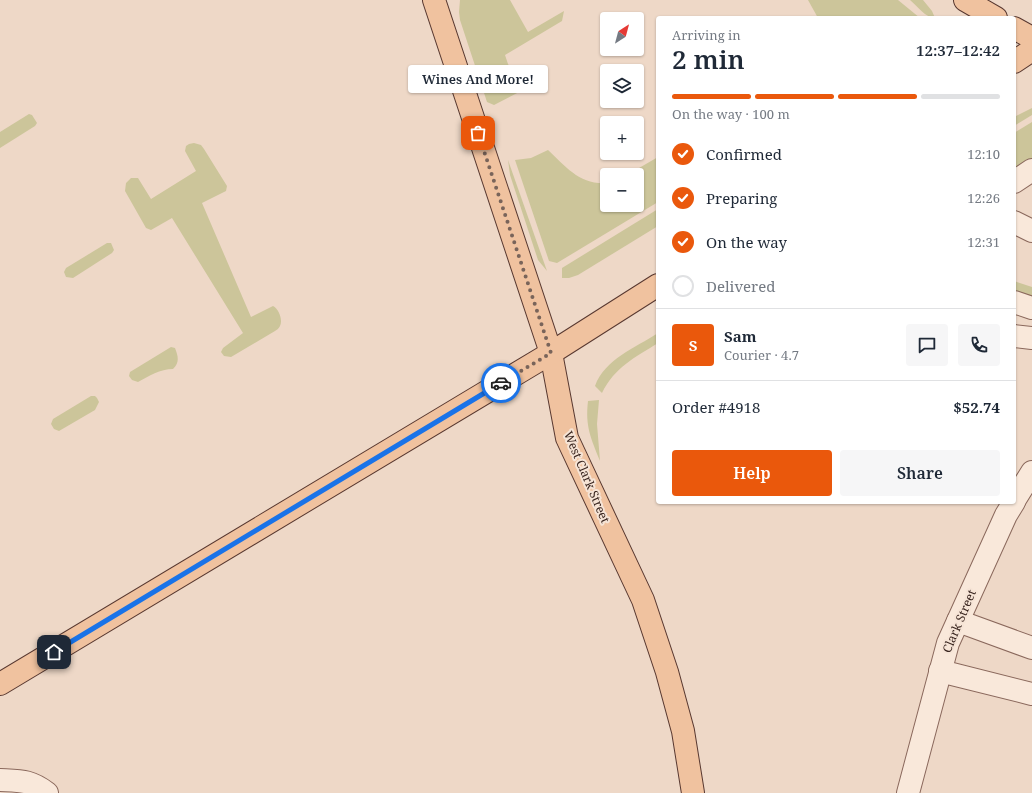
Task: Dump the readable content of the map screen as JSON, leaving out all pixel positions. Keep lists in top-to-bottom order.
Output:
{
  "streets": {
    "main road": ["West Clark Street"],
    "street": ["Clark Street"]
  },
  "places": ["Wines And More!"],
  "north": "top right",
  "page": {
    "map_buttons": ["+", "−"],
    "heading": ["2 min", "Arriving in", "12:37–12:42"],
    "panel": [
      "Sam",
      "Courier · 4.7",
      "Order #4918",
      "$52.74"
    ],
    "bubble": "Wines And More!",
    "bar": "On the way · 100 m",
    "list": [
      ["Confirmed", "12:10"],
      ["Preparing", "12:26"],
      ["On the way", "12:31"],
      "Delivered"
    ],
    "round": "S",
    "buttons": ["Help", "Share"]
  }
}
